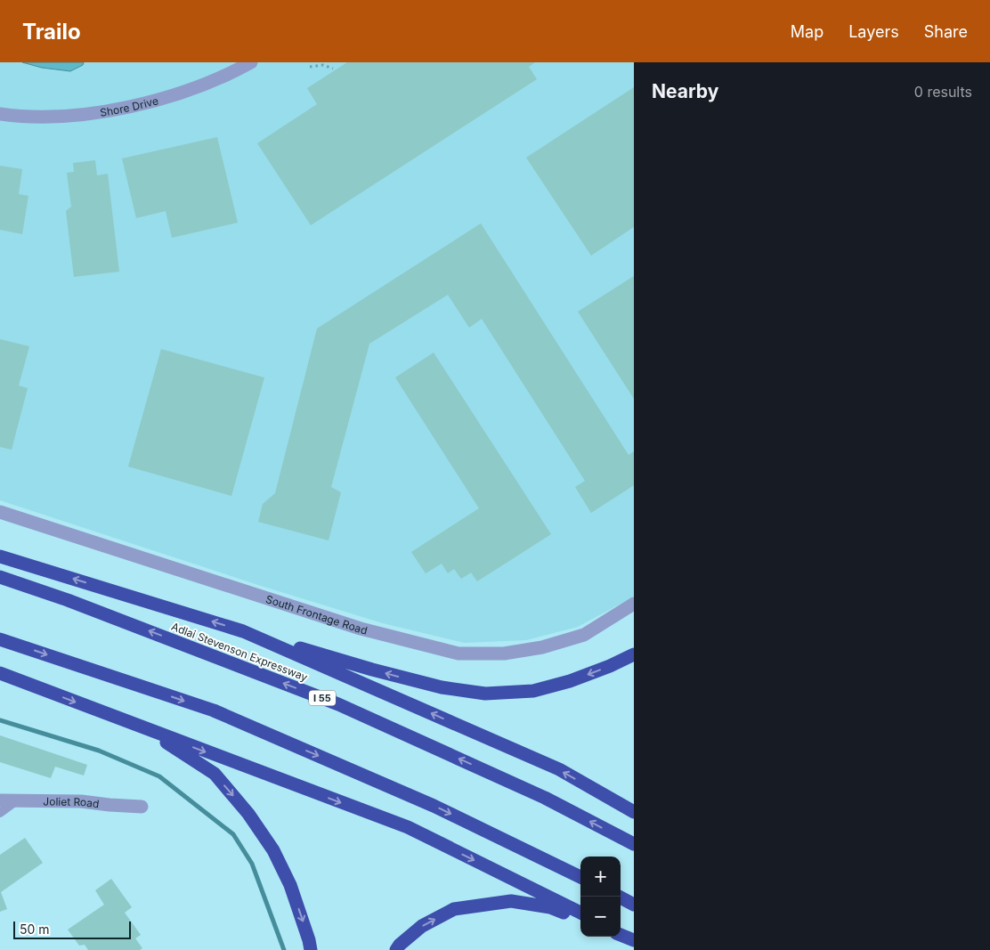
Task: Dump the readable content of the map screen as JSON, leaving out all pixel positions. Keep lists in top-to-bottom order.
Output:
{
  "streets": {
    "highway": ["Adlai Stevenson Expressway", "I 55"],
    "street": ["Shore Drive", "South Frontage Road", "Joliet Road"]
  },
  "scale_bar": "50 m",
  "page": {
    "header": "Trailo",
    "nav": ["Map", "Layers", "Share"],
    "heading": ["Nearby", "0 results"],
    "map_buttons": ["+", "−"],
    "scale": "50 m"
  }
}
